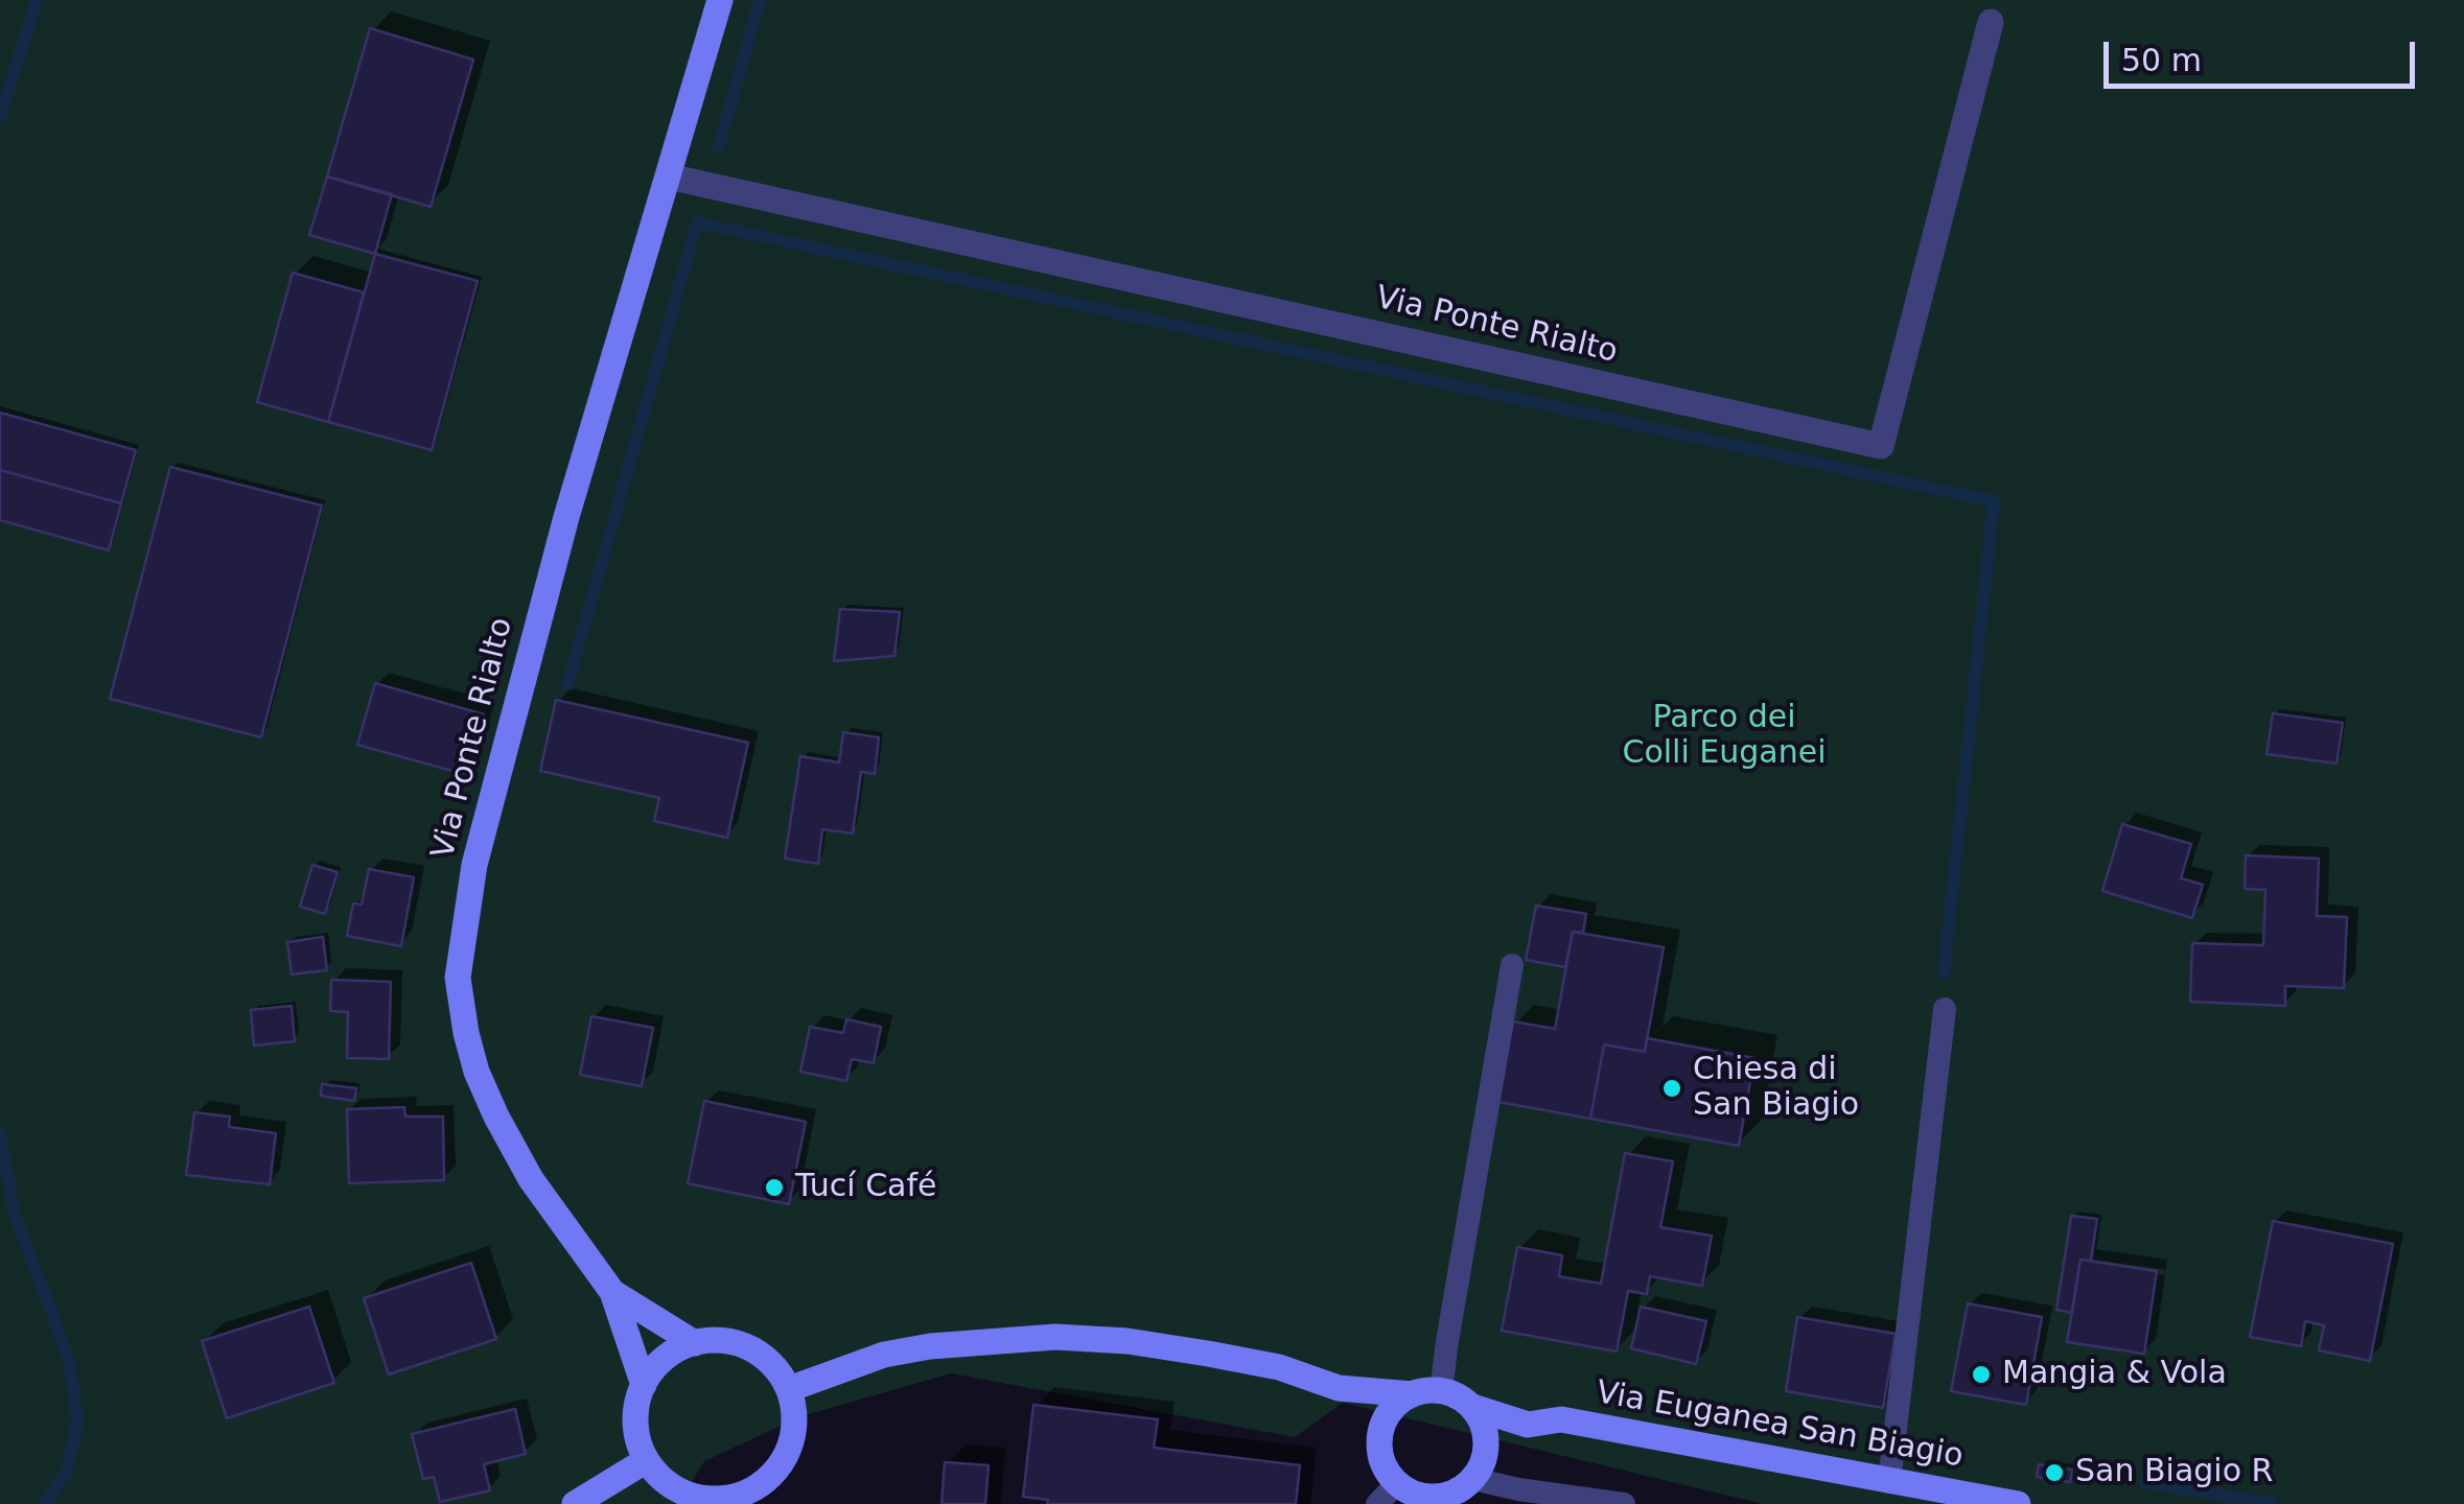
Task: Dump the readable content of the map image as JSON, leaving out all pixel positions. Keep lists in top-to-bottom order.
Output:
{
  "streets": {
    "main road": ["Via Ponte Rialto", "Via Euganea San Biagio"]
  },
  "parks": ["Parco dei Colli Euganei"],
  "places": [
    "Chiesa di San Biagio",
    "Tucí Café",
    "Mangia & Vola",
    "San Biagio R"
  ],
  "scale_bar": "50 m"
}
